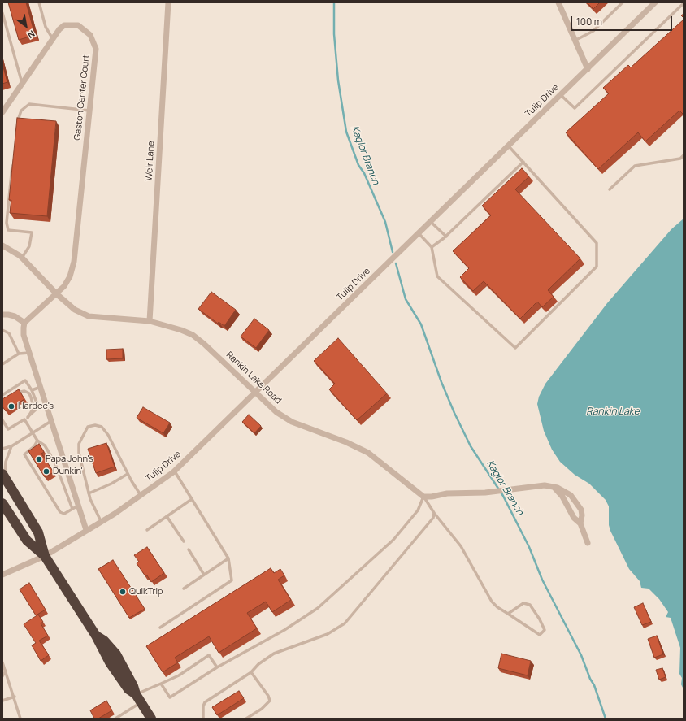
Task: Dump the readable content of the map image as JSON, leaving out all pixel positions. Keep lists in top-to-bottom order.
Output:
{
  "streets": {
    "street": [
      "Gaston Center Court",
      "Tulip Drive",
      "Weir Lane",
      "Rankin Lake Road"
    ]
  },
  "crossings": [
    ["Gaston Center Court", "Rankin Lake Road"],
    ["Tulip Drive", "Rankin Lake Road"],
    ["Weir Lane", "Rankin Lake Road"]
  ],
  "water": ["Kaglor Branch", "Rankin Lake"],
  "places": [
    "Hardee's",
    "Papa John's",
    "Dunkin'",
    "QuikTrip"
  ],
  "scale_bar": "100 m",
  "north": "bottom right"
}
